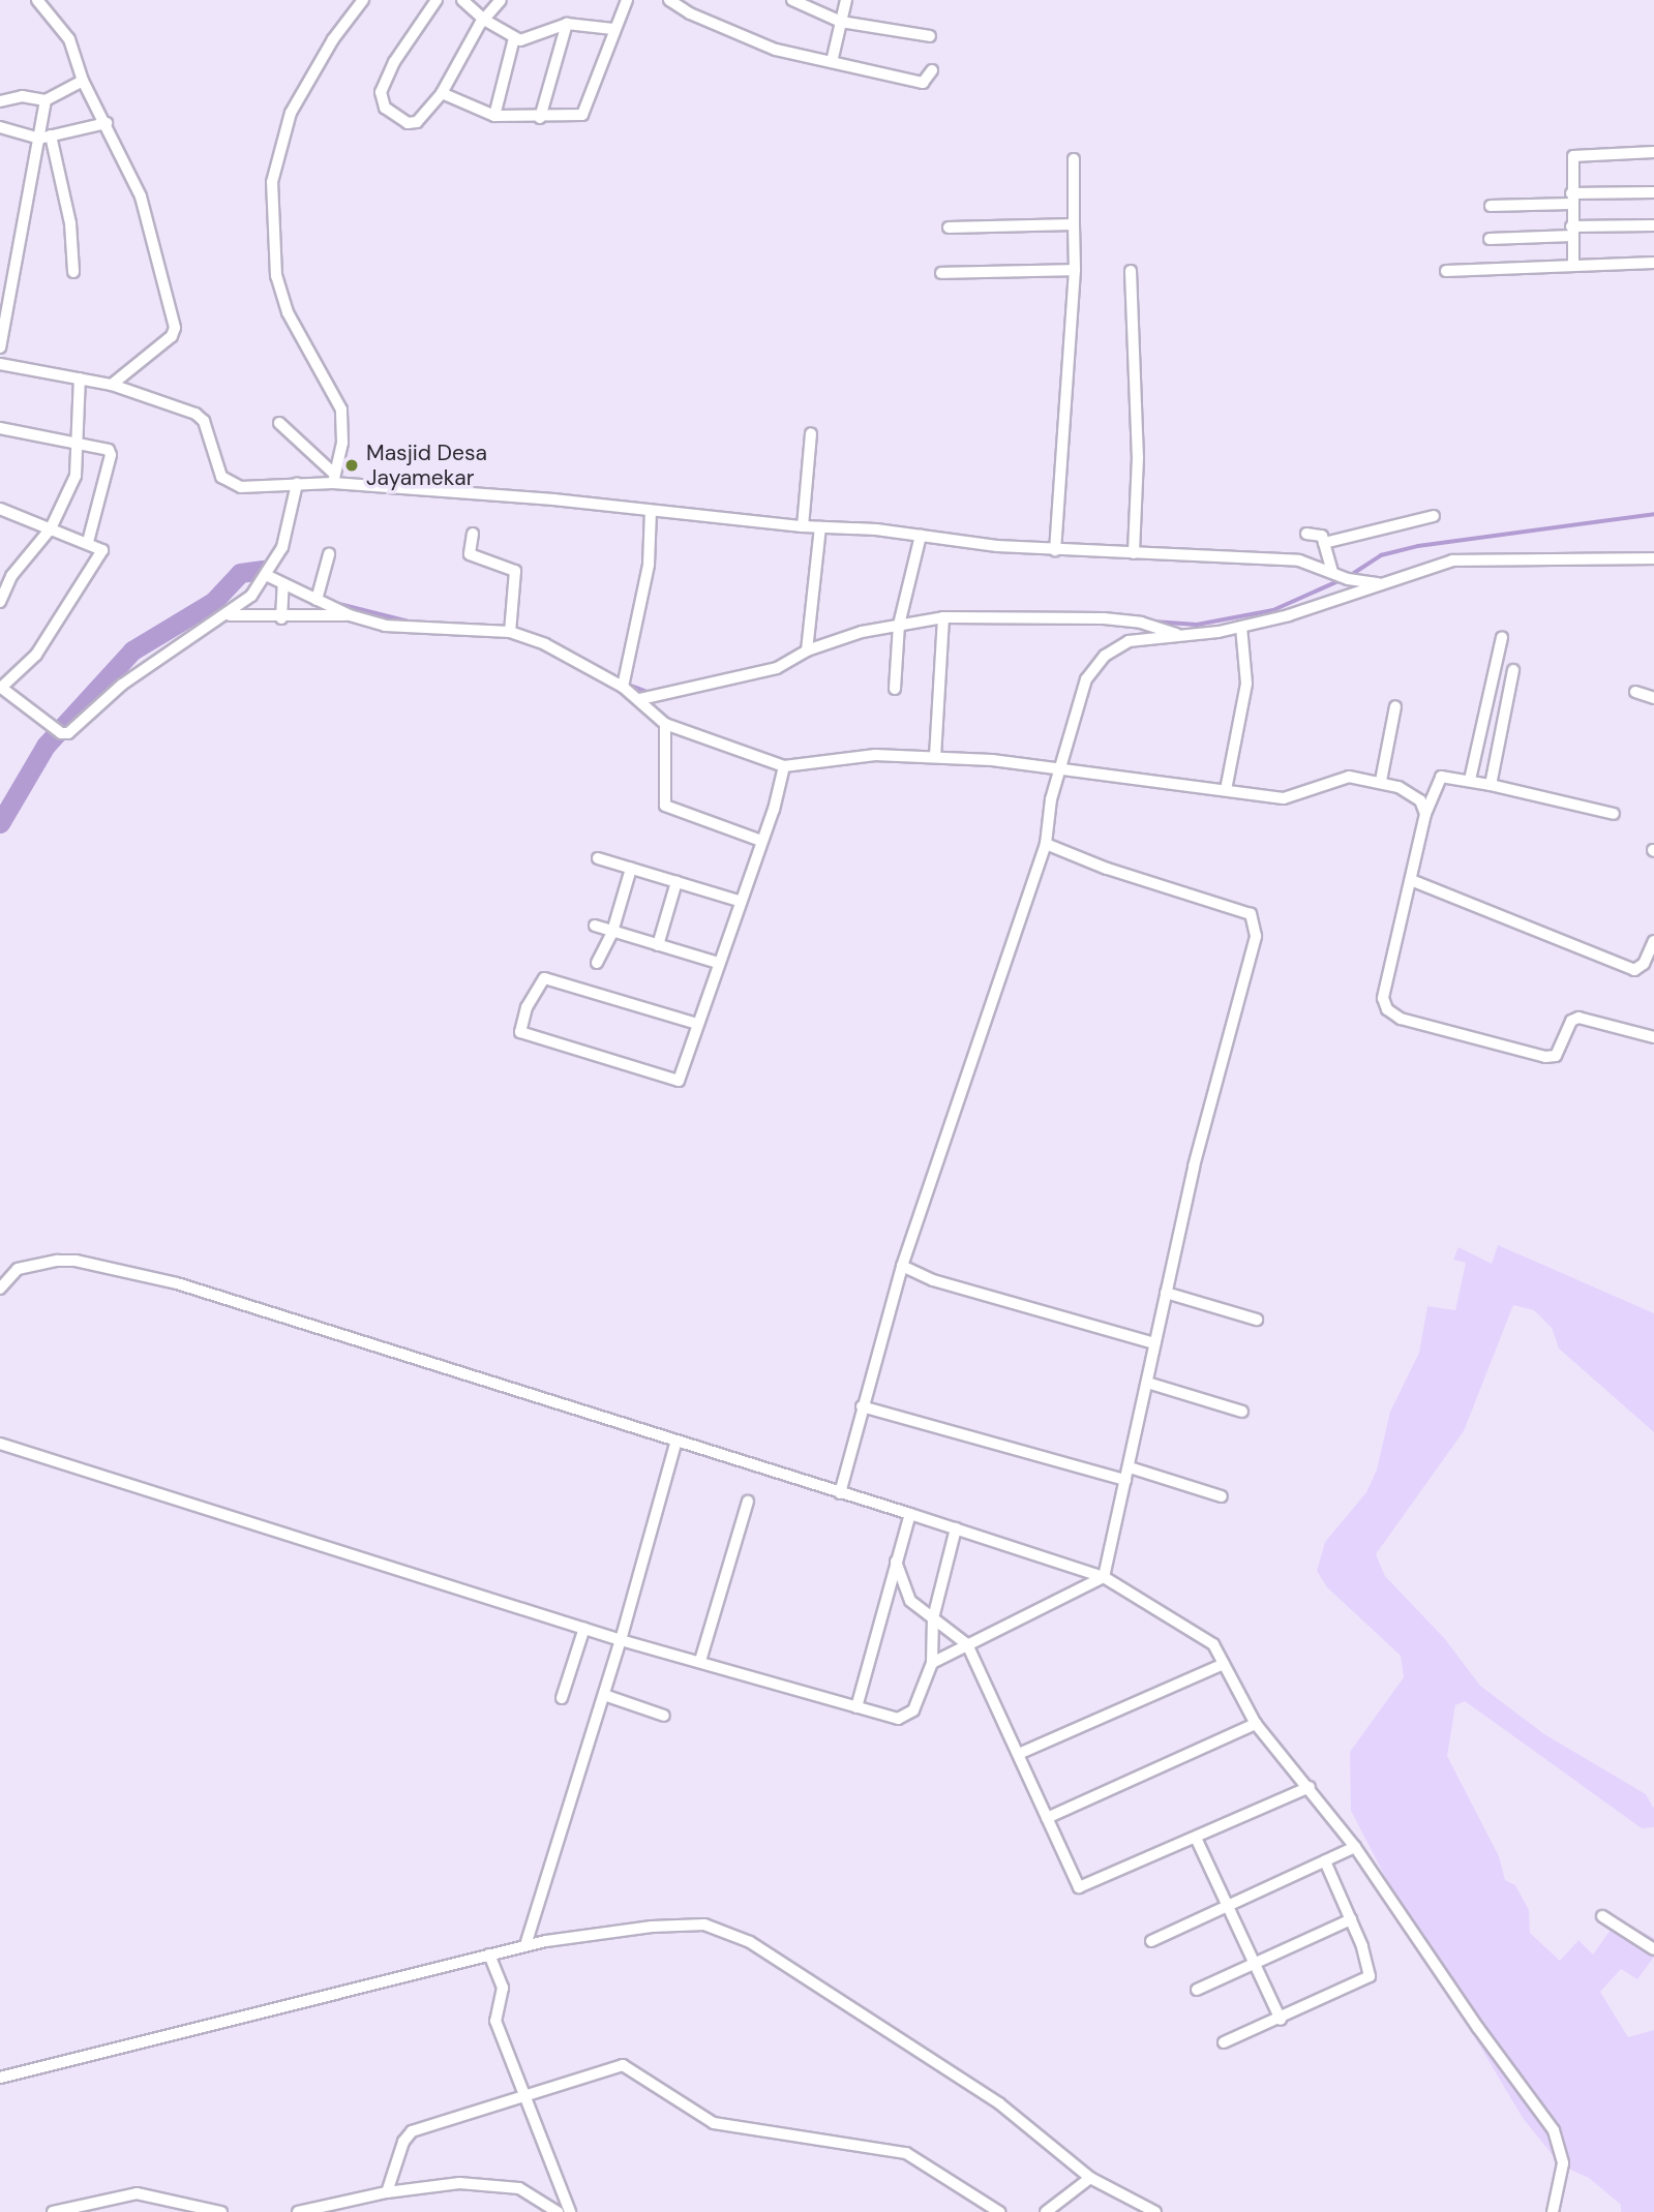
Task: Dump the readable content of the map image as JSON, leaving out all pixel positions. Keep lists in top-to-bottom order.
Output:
{
  "places": ["Masjid Desa Jayamekar"]
}
